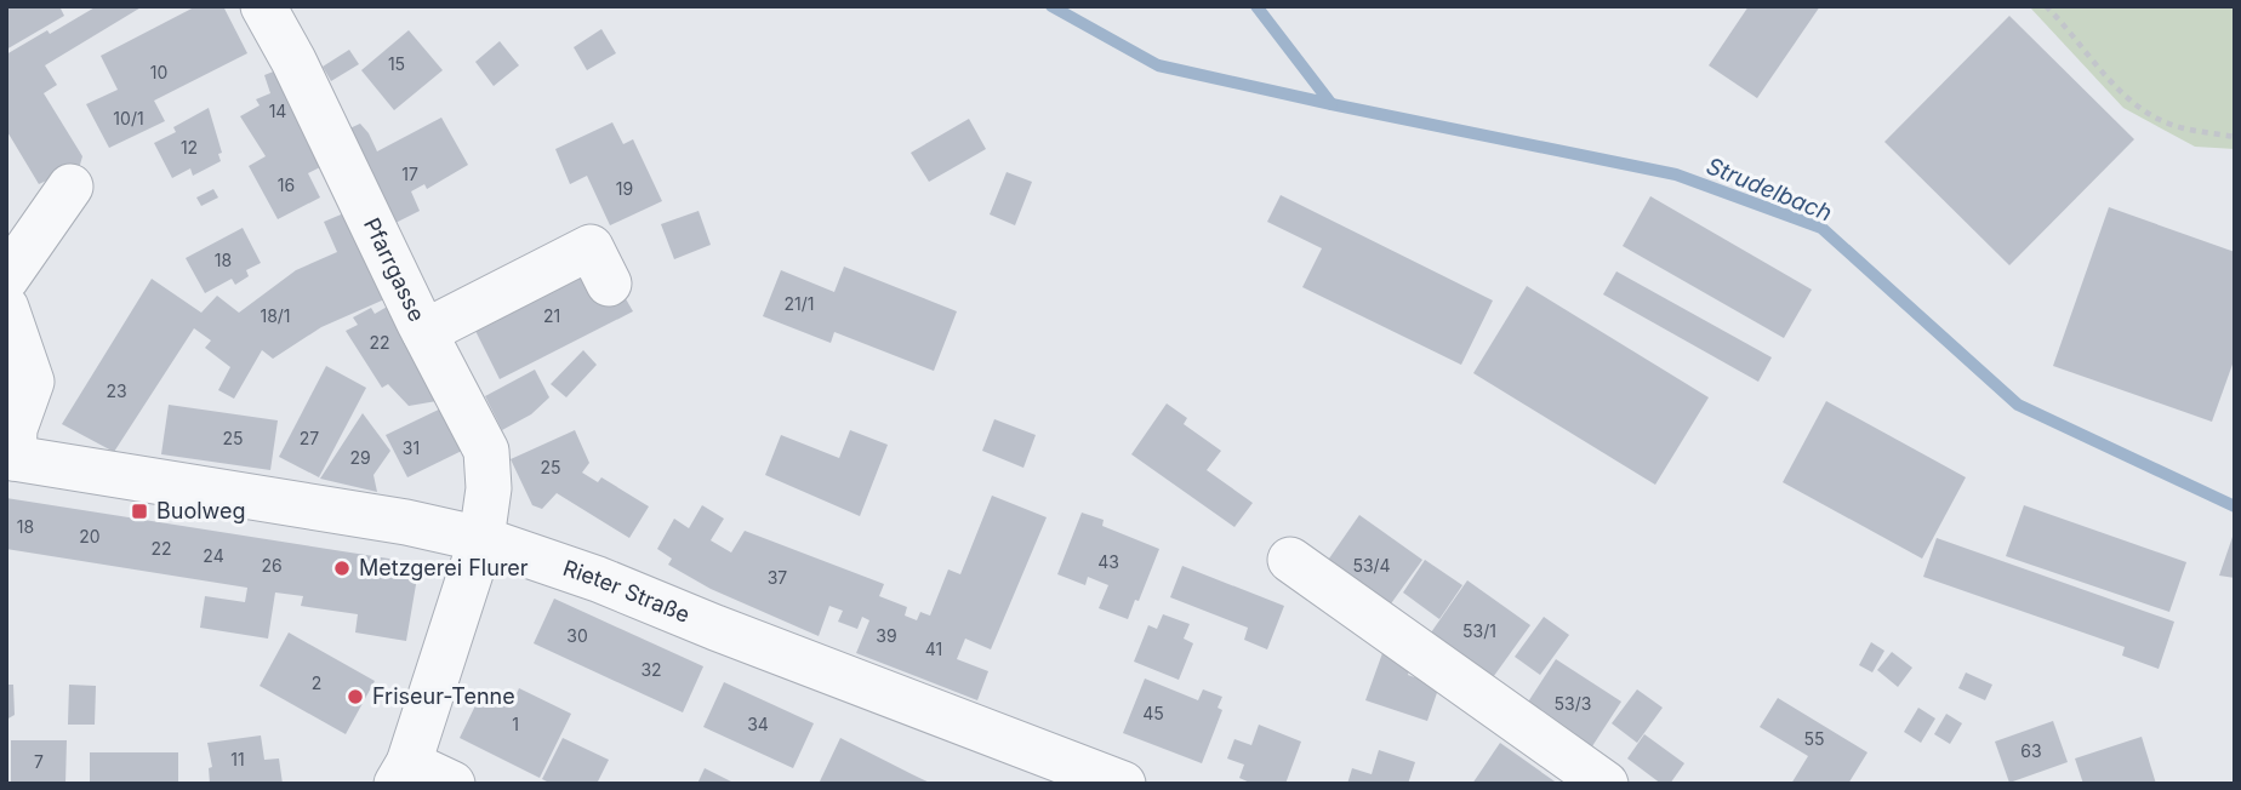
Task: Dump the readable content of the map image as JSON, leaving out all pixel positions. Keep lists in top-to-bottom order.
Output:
{
  "streets": {
    "street": ["Pfarrgasse", "Rieter Straße"]
  },
  "crossings": [
    ["Pfarrgasse", "Rieter Straße"]
  ],
  "water": ["Strudelbach"],
  "places": {
    "transit": ["Buolweg"],
    "other": ["Metzgerei Flurer", "Friseur-Tenne"]
  },
  "house_numbers": [
    "15",
    "10",
    "14",
    "10/1",
    "12",
    "17",
    "16",
    "19",
    "18",
    "21/1",
    "18/1",
    "21",
    "22",
    "23",
    "25",
    "27",
    "31",
    "29",
    "25",
    "18",
    "20",
    "22",
    "24",
    "43",
    "26",
    "53/4",
    "37",
    "53/1",
    "30",
    "39",
    "41",
    "32",
    "2",
    "53/3",
    "45",
    "1",
    "34",
    "55",
    "63",
    "11",
    "7"
  ]
}
